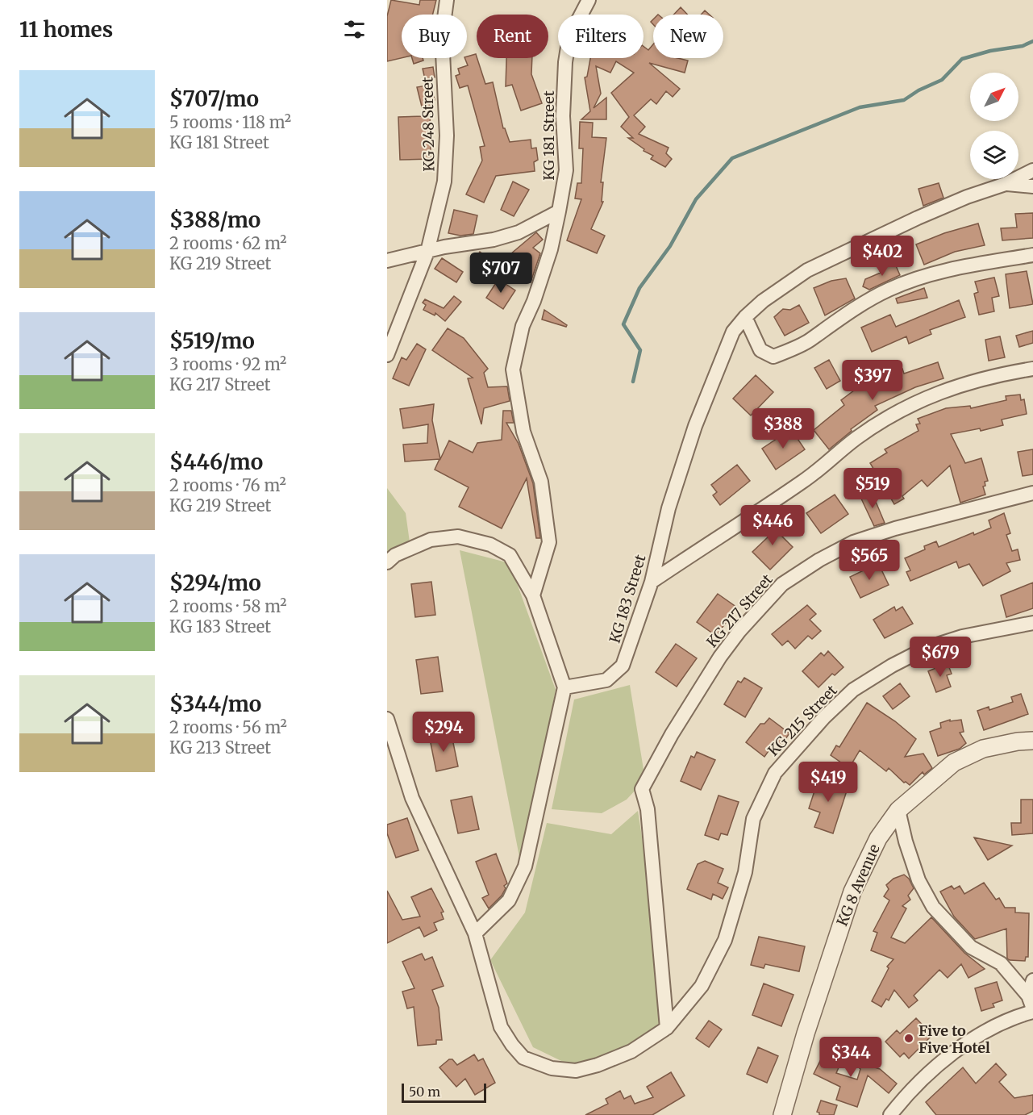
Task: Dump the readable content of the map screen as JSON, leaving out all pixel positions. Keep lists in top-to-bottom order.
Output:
{
  "streets": {
    "street": [
      "KG 248 Street",
      "KG 181 Street",
      "KG 183 Street",
      "KG 217 Street",
      "KG 215 Street",
      "KG 8 Avenue"
    ]
  },
  "crossings": [
    ["KG 217 Street", "KG 215 Street"]
  ],
  "places": ["Five to Five Hotel"],
  "scale_bar": "50 m",
  "north": "top right",
  "page": {
    "heading": "11 homes",
    "chip": [
      "Buy",
      "Rent",
      "Filters",
      "New"
    ],
    "list": [
      {
        "name": "$707/mo",
        "note": "5 rooms · 118 m² · KG 181 Street"
      },
      {
        "name": "$388/mo",
        "note": "2 rooms · 62 m² · KG 219 Street"
      },
      {
        "name": "$519/mo",
        "note": "3 rooms · 92 m² · KG 217 Street"
      },
      {
        "name": "$446/mo",
        "note": "2 rooms · 76 m² · KG 219 Street"
      },
      {
        "name": "$294/mo",
        "note": "2 rooms · 58 m² · KG 183 Street"
      },
      {
        "name": "$344/mo",
        "note": "2 rooms · 56 m² · KG 213 Street"
      }
    ],
    "price": [
      "$402",
      "$707",
      "$397",
      "$388",
      "$519",
      "$446",
      "$565",
      "$679",
      "$294",
      "$419",
      "$344"
    ],
    "scale": "50 m"
  }
}
